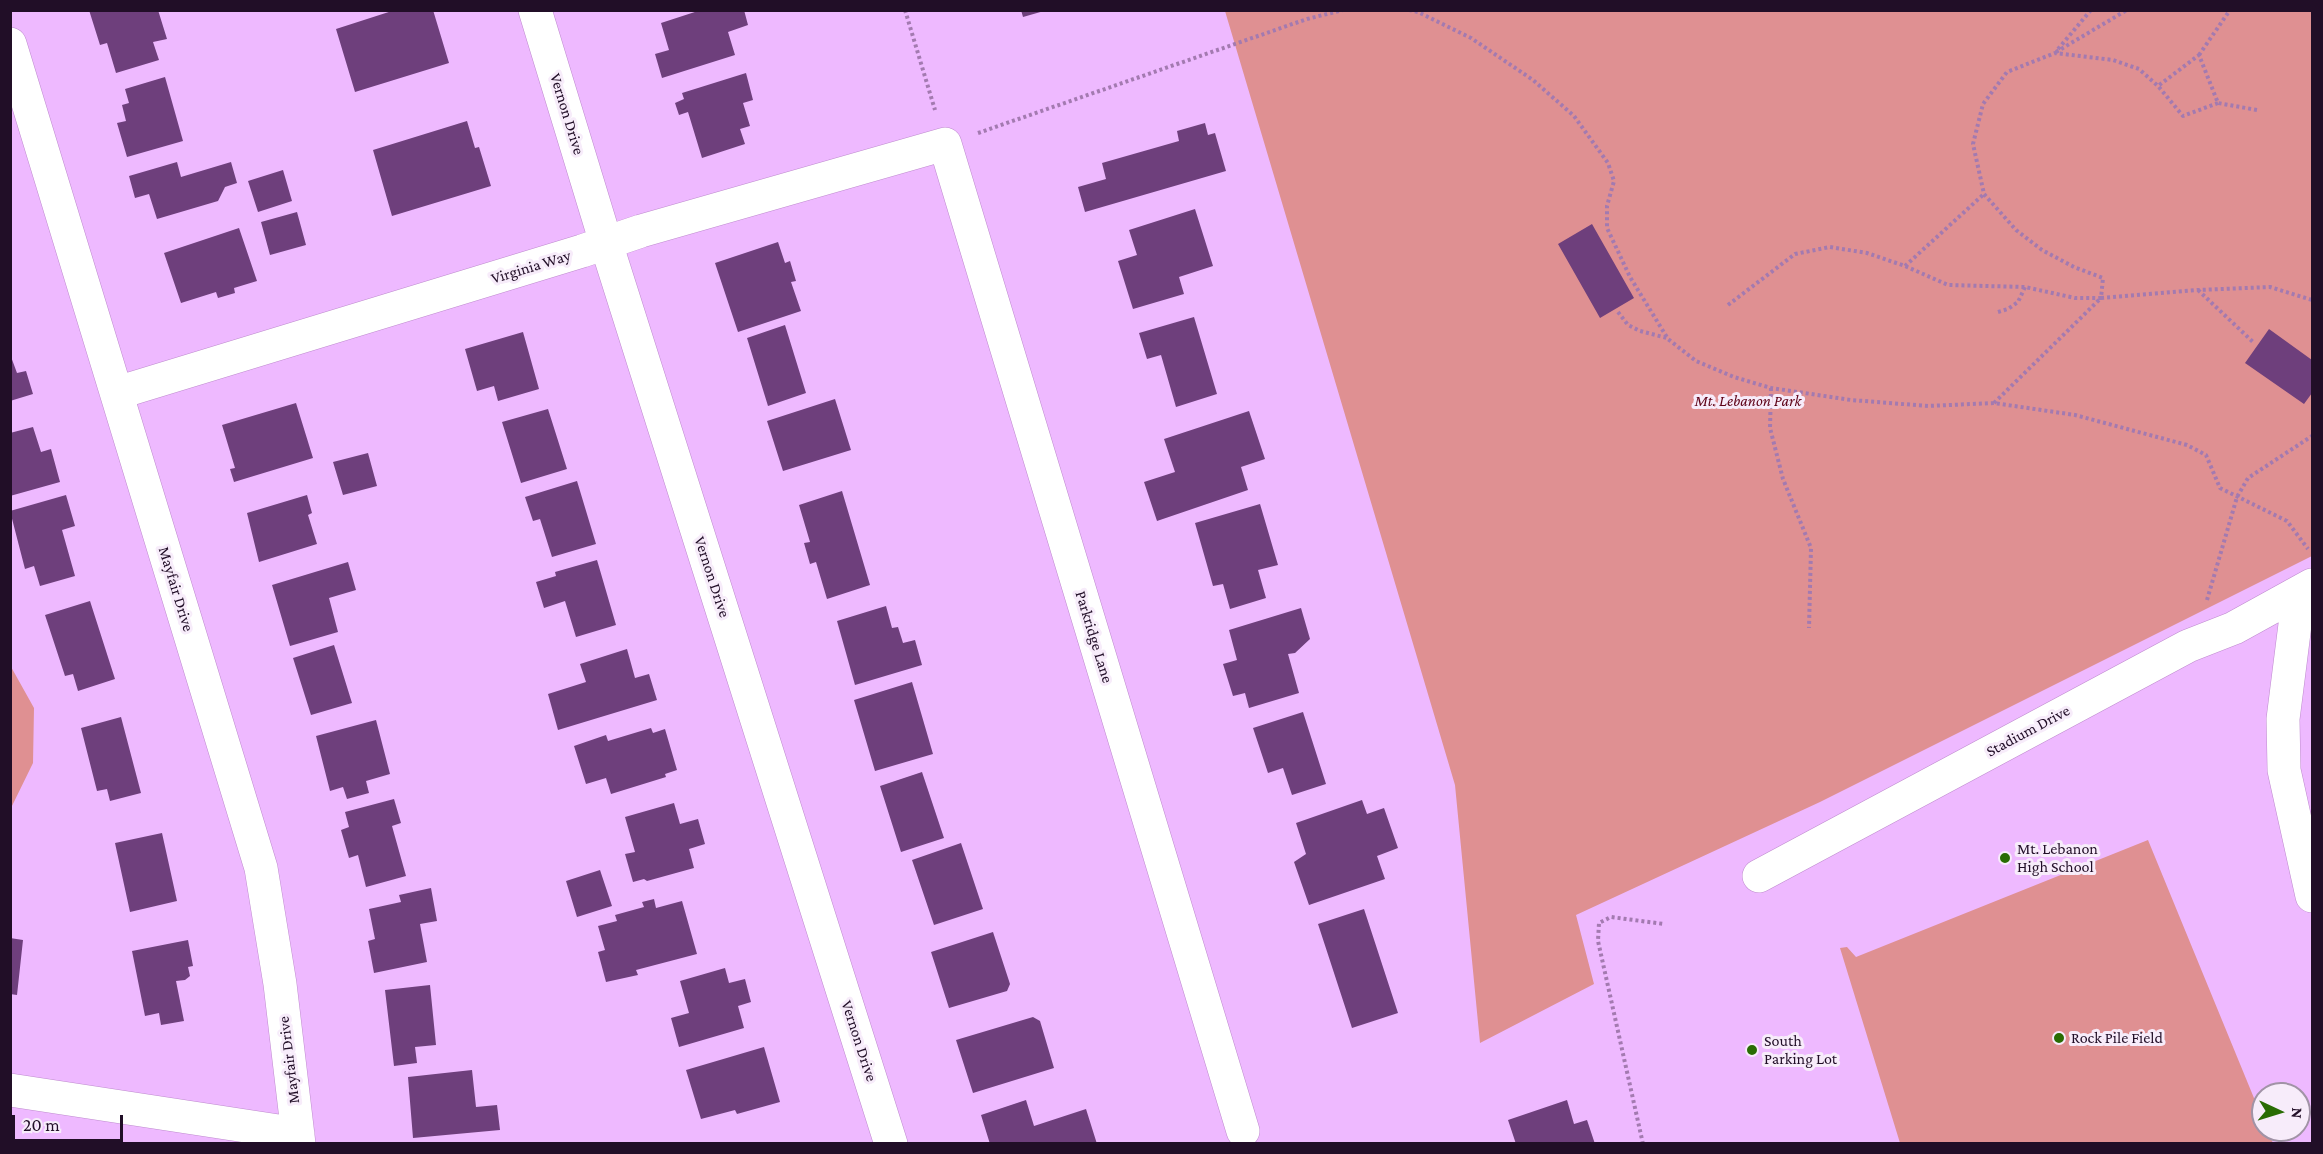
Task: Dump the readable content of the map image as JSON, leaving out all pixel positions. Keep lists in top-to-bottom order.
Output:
{
  "streets": {
    "street": [
      "Vernon Drive",
      "Virginia Way",
      "Mayfair Drive",
      "Parkridge Lane",
      "Stadium Drive"
    ]
  },
  "crossings": [
    ["Vernon Drive", "Virginia Way"],
    ["Virginia Way", "Mayfair Drive"],
    ["Virginia Way", "Parkridge Lane"]
  ],
  "parks": ["Mt. Lebanon Park"],
  "places": ["Mt. Lebanon High School", "Rock Pile Field", "South Parking Lot"],
  "scale_bar": "20 m",
  "north": "right"
}
